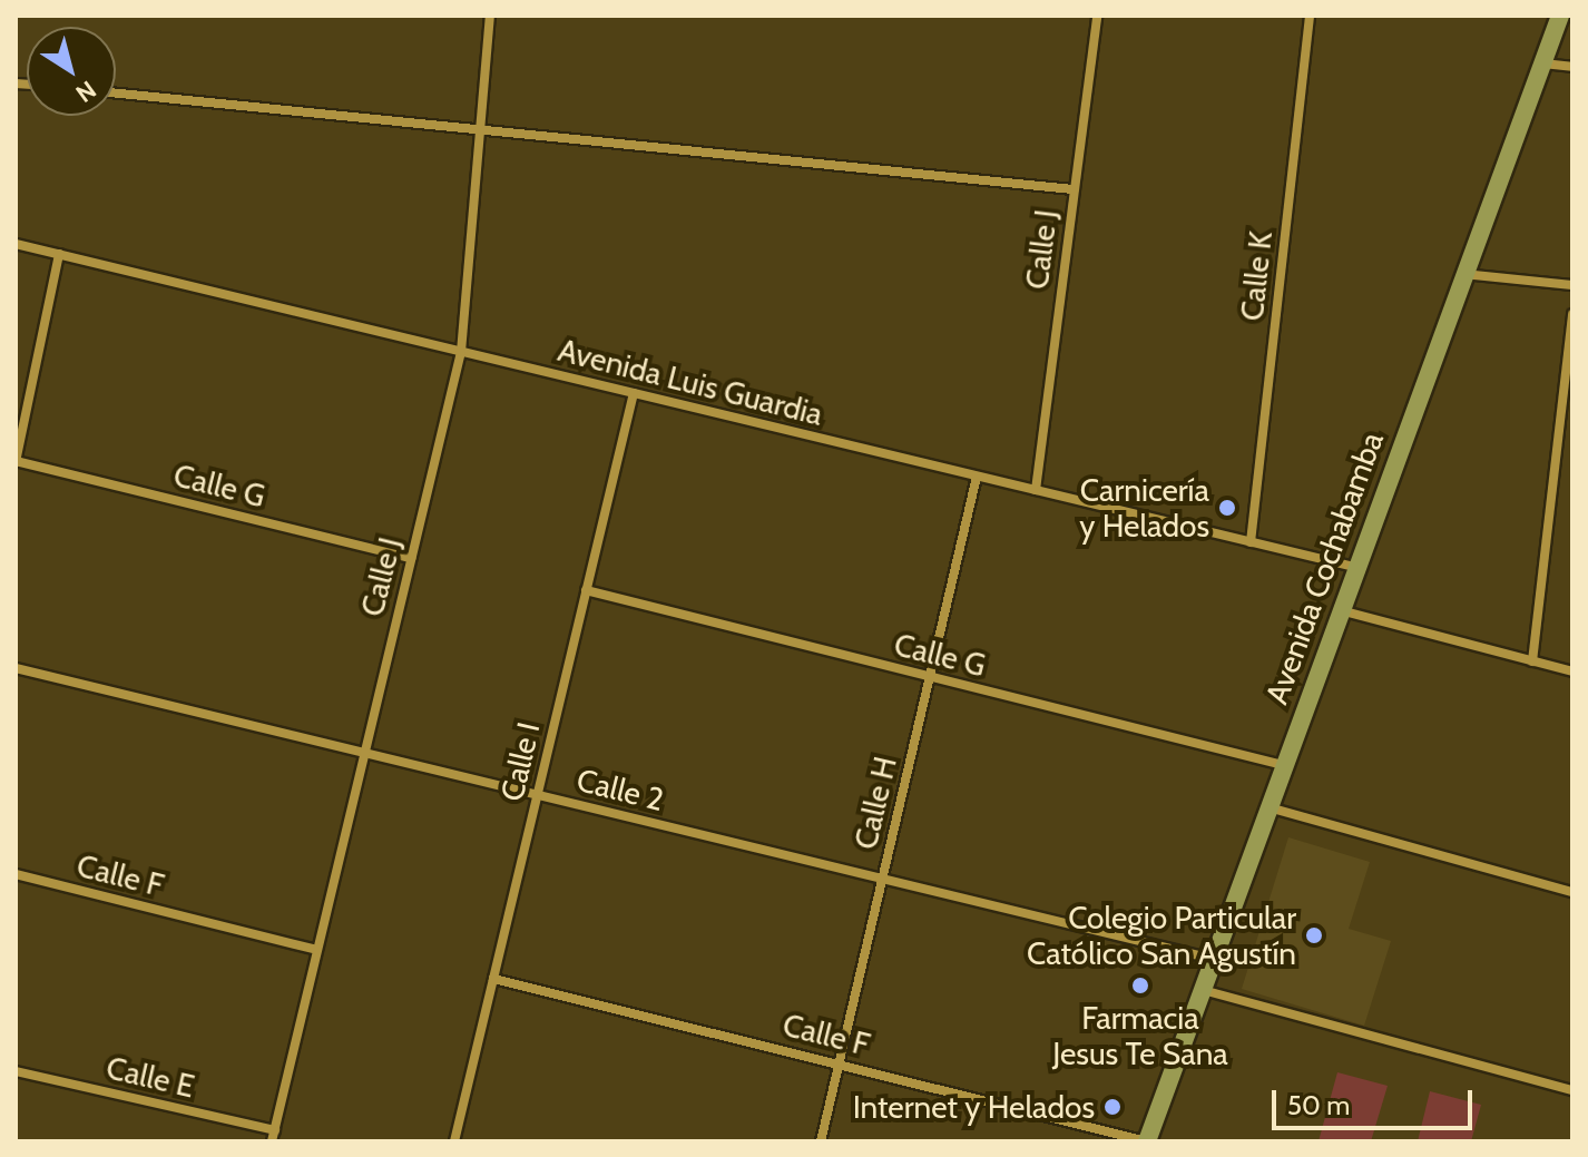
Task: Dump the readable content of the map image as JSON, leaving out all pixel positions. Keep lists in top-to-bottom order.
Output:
{
  "streets": {
    "main road": ["Avenida Cochabamba"],
    "street": [
      "Calle J",
      "Calle K",
      "Avenida Luis Guardia",
      "Calle G",
      "Calle I",
      "Calle 2",
      "Calle H",
      "Calle F",
      "Calle E"
    ]
  },
  "crossings": [
    ["Calle J", "Avenida Luis Guardia"],
    ["Calle J", "Calle G"],
    ["Calle J", "Calle 2"],
    ["Calle J", "Calle F"],
    ["Calle J", "Calle E"],
    ["Calle K", "Avenida Luis Guardia"],
    ["Avenida Luis Guardia", "Avenida Cochabamba"],
    ["Avenida Luis Guardia", "Calle I"],
    ["Avenida Luis Guardia", "Calle H"],
    ["Calle G", "Avenida Cochabamba"],
    ["Calle G", "Calle I"],
    ["Calle G", "Calle H"],
    ["Avenida Cochabamba", "Calle 2"],
    ["Avenida Cochabamba", "Calle F"],
    ["Calle I", "Calle 2"],
    ["Calle I", "Calle F"],
    ["Calle 2", "Calle H"],
    ["Calle H", "Calle F"]
  ],
  "places": [
    "Carnicería y Helados",
    "Colegio Particular Católico San Agustín",
    "Farmacia Jesus Te Sana",
    "Internet y Helados"
  ],
  "scale_bar": "50 m",
  "north": "bottom right"
}
